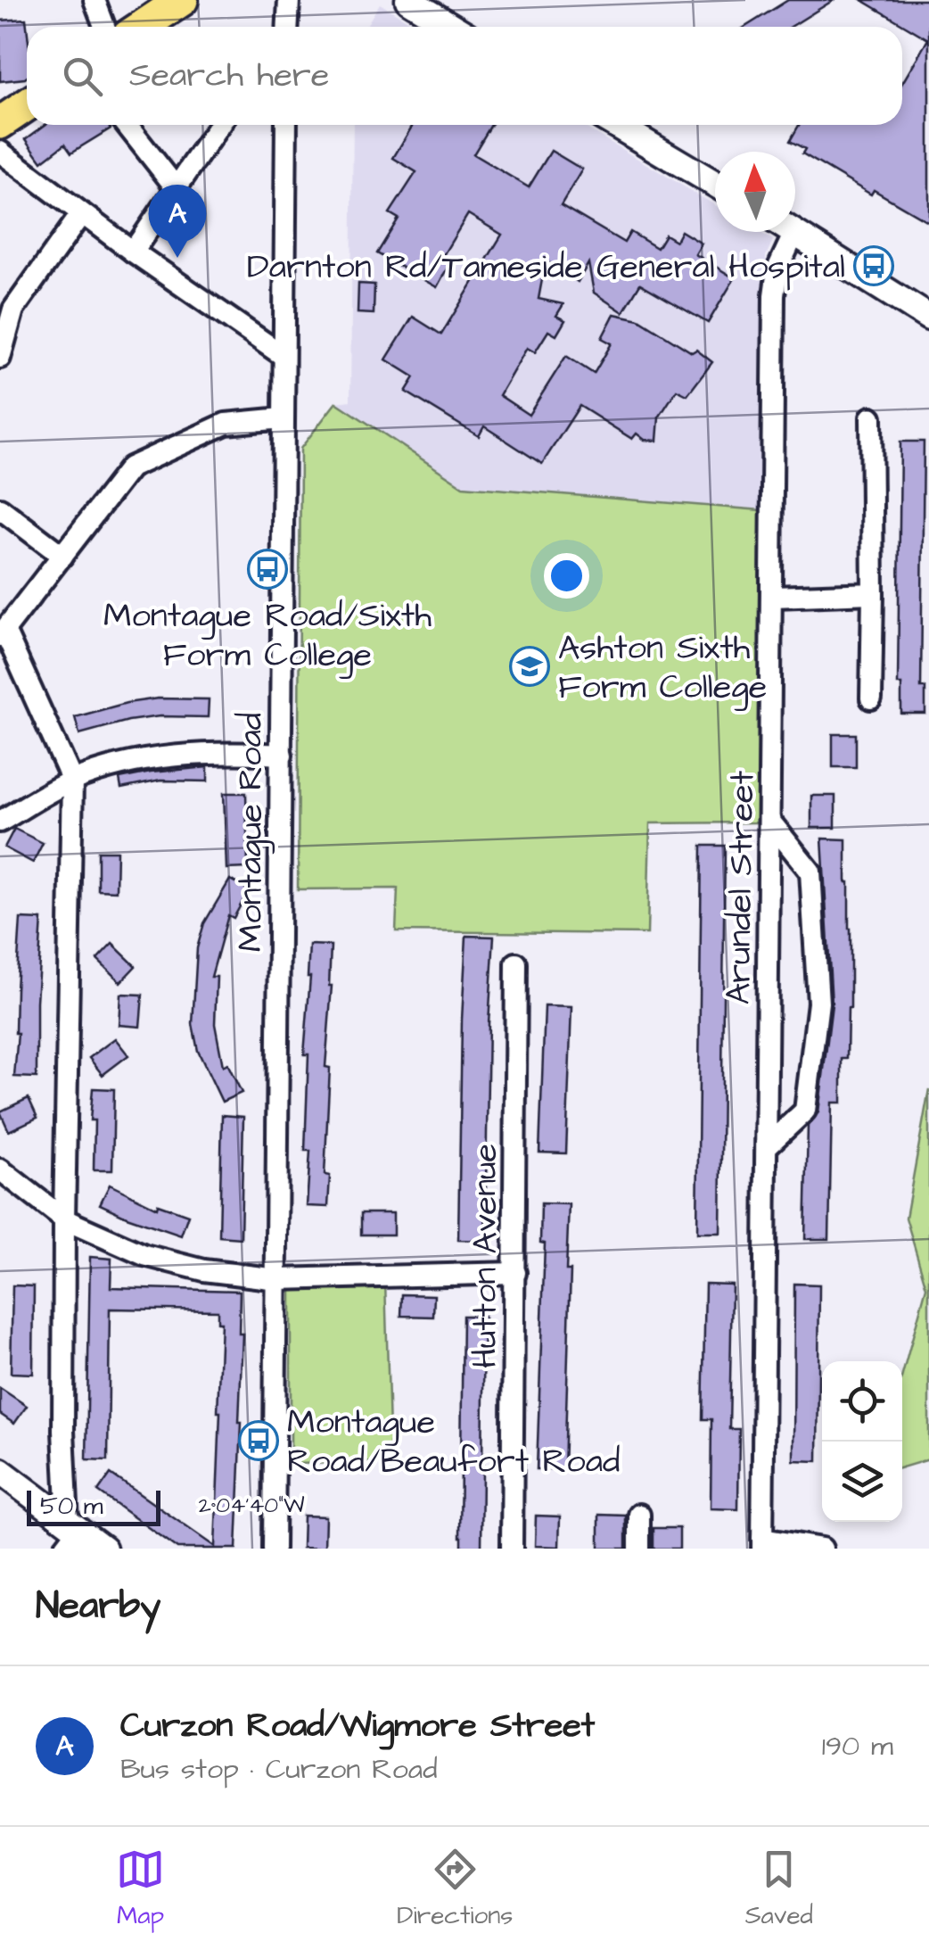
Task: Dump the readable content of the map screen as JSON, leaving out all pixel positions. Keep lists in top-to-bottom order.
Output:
{
  "streets": {
    "street": ["Montague Road", "Arundel Street", "Hutton Avenue"]
  },
  "places": {
    "bus stop": ["Darnton Rd/Tameside General Hospital", "Montague Road/Sixth Form College", "Montague Road/Beaufort Road"],
    "school or university": ["Ashton Sixth Form College"]
  },
  "scale_bar": "50 m",
  "north": "top",
  "page": {
    "search": "Search here",
    "pins": "A",
    "scale": "50 m",
    "heading": "Nearby",
    "list": [
      {
        "mark": "A",
        "name": "Curzon Road/Wigmore Street",
        "note": "Bus stop · Curzon Road",
        "value": "190 m"
      }
    ],
    "nav": ["Map", "Directions", "Saved"]
  },
  "coordinates": ["2°04'40\"W"]
}
